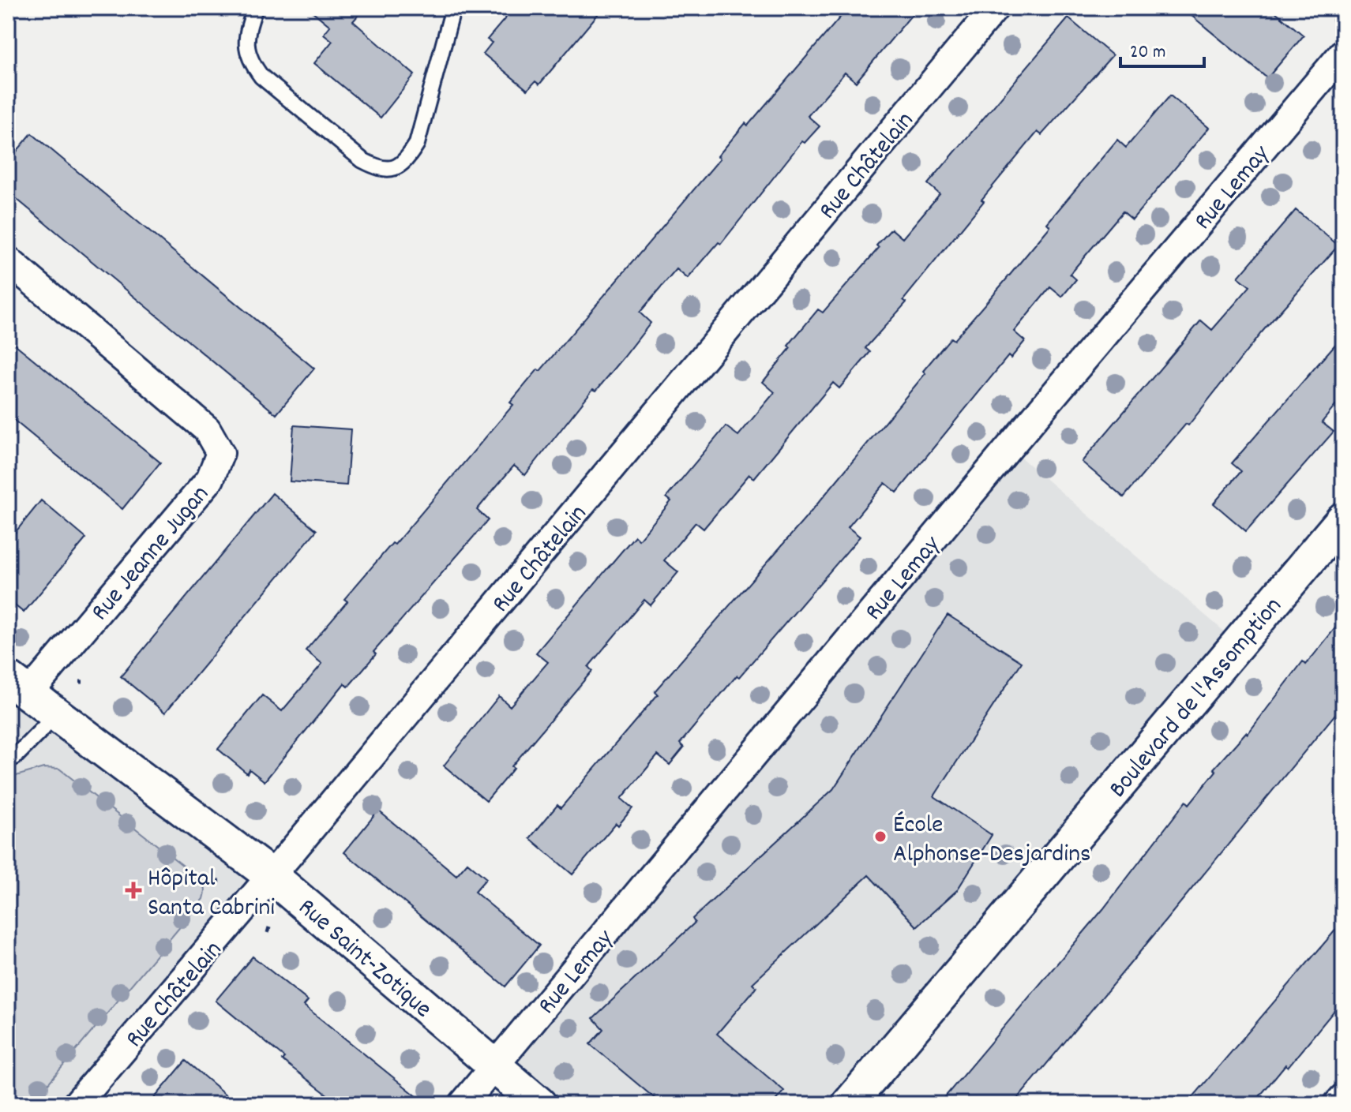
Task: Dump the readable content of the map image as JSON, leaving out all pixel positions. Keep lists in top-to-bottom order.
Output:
{
  "streets": {
    "street": [
      "Rue Châtelain",
      "Rue Lemay",
      "Rue Jeanne Jugan",
      "Boulevard de l'Assomption",
      "Rue Saint-Zotique"
    ]
  },
  "crossings": [
    ["Rue Châtelain", "Rue Saint-Zotique"],
    ["Rue Lemay", "Rue Saint-Zotique"],
    ["Rue Jeanne Jugan", "Rue Saint-Zotique"]
  ],
  "places": {
    "other": ["École Alphonse-Desjardins"],
    "health": ["Hôpital Santa Cabrini"]
  },
  "scale_bar": "20 m"
}
